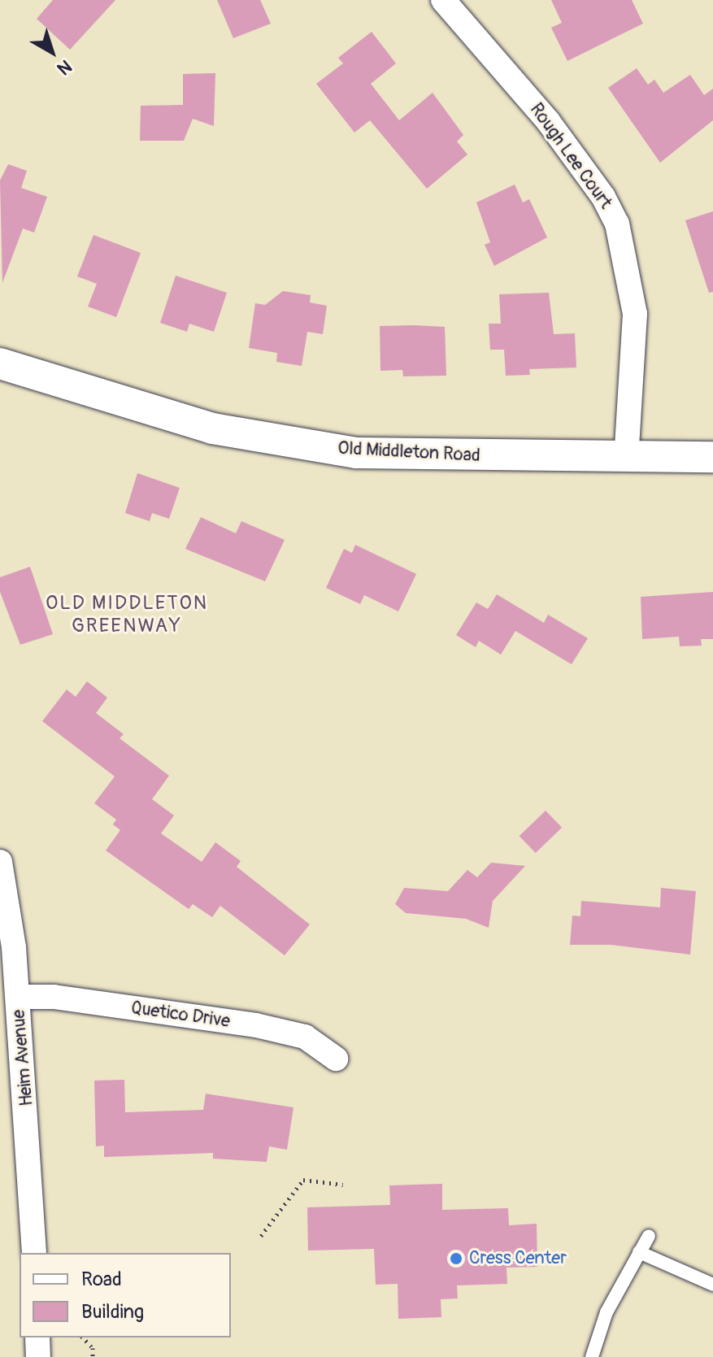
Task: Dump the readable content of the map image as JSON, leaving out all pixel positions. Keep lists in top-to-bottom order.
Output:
{
  "streets": {
    "street": [
      "Rough Lee Court",
      "Old Middleton Road",
      "Quetico Drive",
      "Heim Avenue"
    ]
  },
  "crossings": [
    ["Rough Lee Court", "Old Middleton Road"],
    ["Quetico Drive", "Heim Avenue"]
  ],
  "districts": ["OLD MIDDLETON GREENWAY"],
  "places": ["Cress Center"],
  "legend": ["Road", "Building"],
  "north": "bottom right"
}
